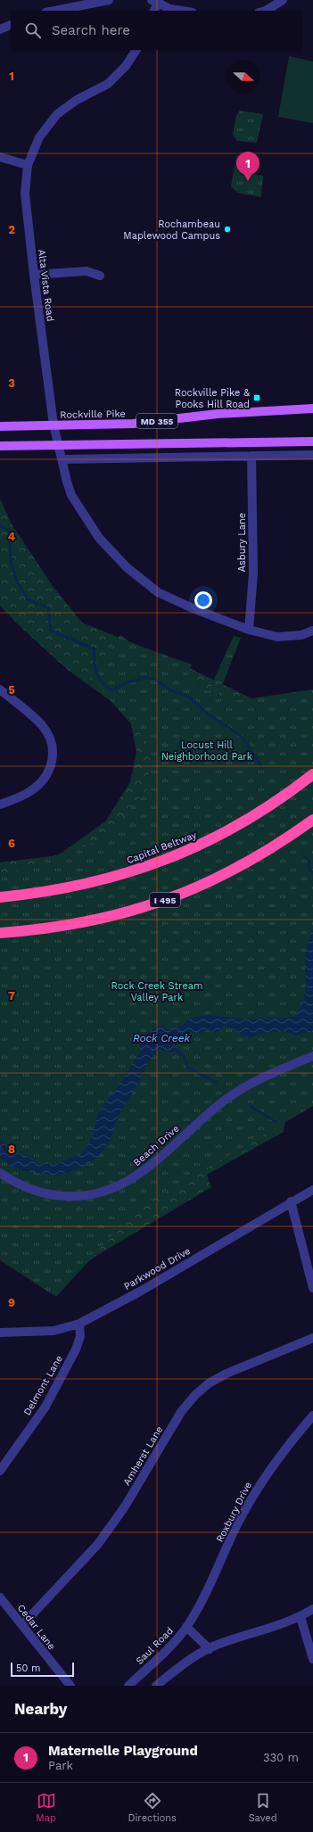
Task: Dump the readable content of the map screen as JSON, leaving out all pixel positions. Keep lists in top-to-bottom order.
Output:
{
  "streets": {
    "highway": ["Capital Beltway", "I 495"],
    "main road": ["Rockville Pike", "MD 355"],
    "street": [
      "Alta Vista Road",
      "Asbury Lane",
      "Beach Drive",
      "Parkwood Drive",
      "Delmont Lane",
      "Amherst Lane",
      "Roxbury Drive",
      "Cedar Lane",
      "Saul Road"
    ]
  },
  "crossings": [
    ["Alta Vista Road", "Rockville Pike"],
    ["Alta Vista Road", "MD 355"],
    ["Alta Vista Road", "Asbury Lane"],
    ["Parkwood Drive", "Delmont Lane"],
    ["Amherst Lane", "Cedar Lane"],
    ["Roxbury Drive", "Saul Road"]
  ],
  "water": ["Rock Creek"],
  "parks": ["Locust Hill Neighborhood Park", "Rock Creek Stream Valley Park"],
  "places": {
    "other": ["Rochambeau Maplewood Campus"],
    "transit": ["Rockville Pike & Pooks Hill Road"]
  },
  "scale_bar": "50 m",
  "north": "right",
  "page": {
    "search": "Search here",
    "pins": "1",
    "scale": "50 m",
    "heading": "Nearby",
    "list": [
      {
        "mark": "1",
        "name": "Maternelle Playground",
        "note": "Park",
        "value": "330 m"
      }
    ],
    "nav": ["Map", "Directions", "Saved"]
  },
  "grid": {
    "rows": [
      "1",
      "2",
      "3",
      "4",
      "5",
      "6",
      "7",
      "8",
      "9"
    ]
  }
}
